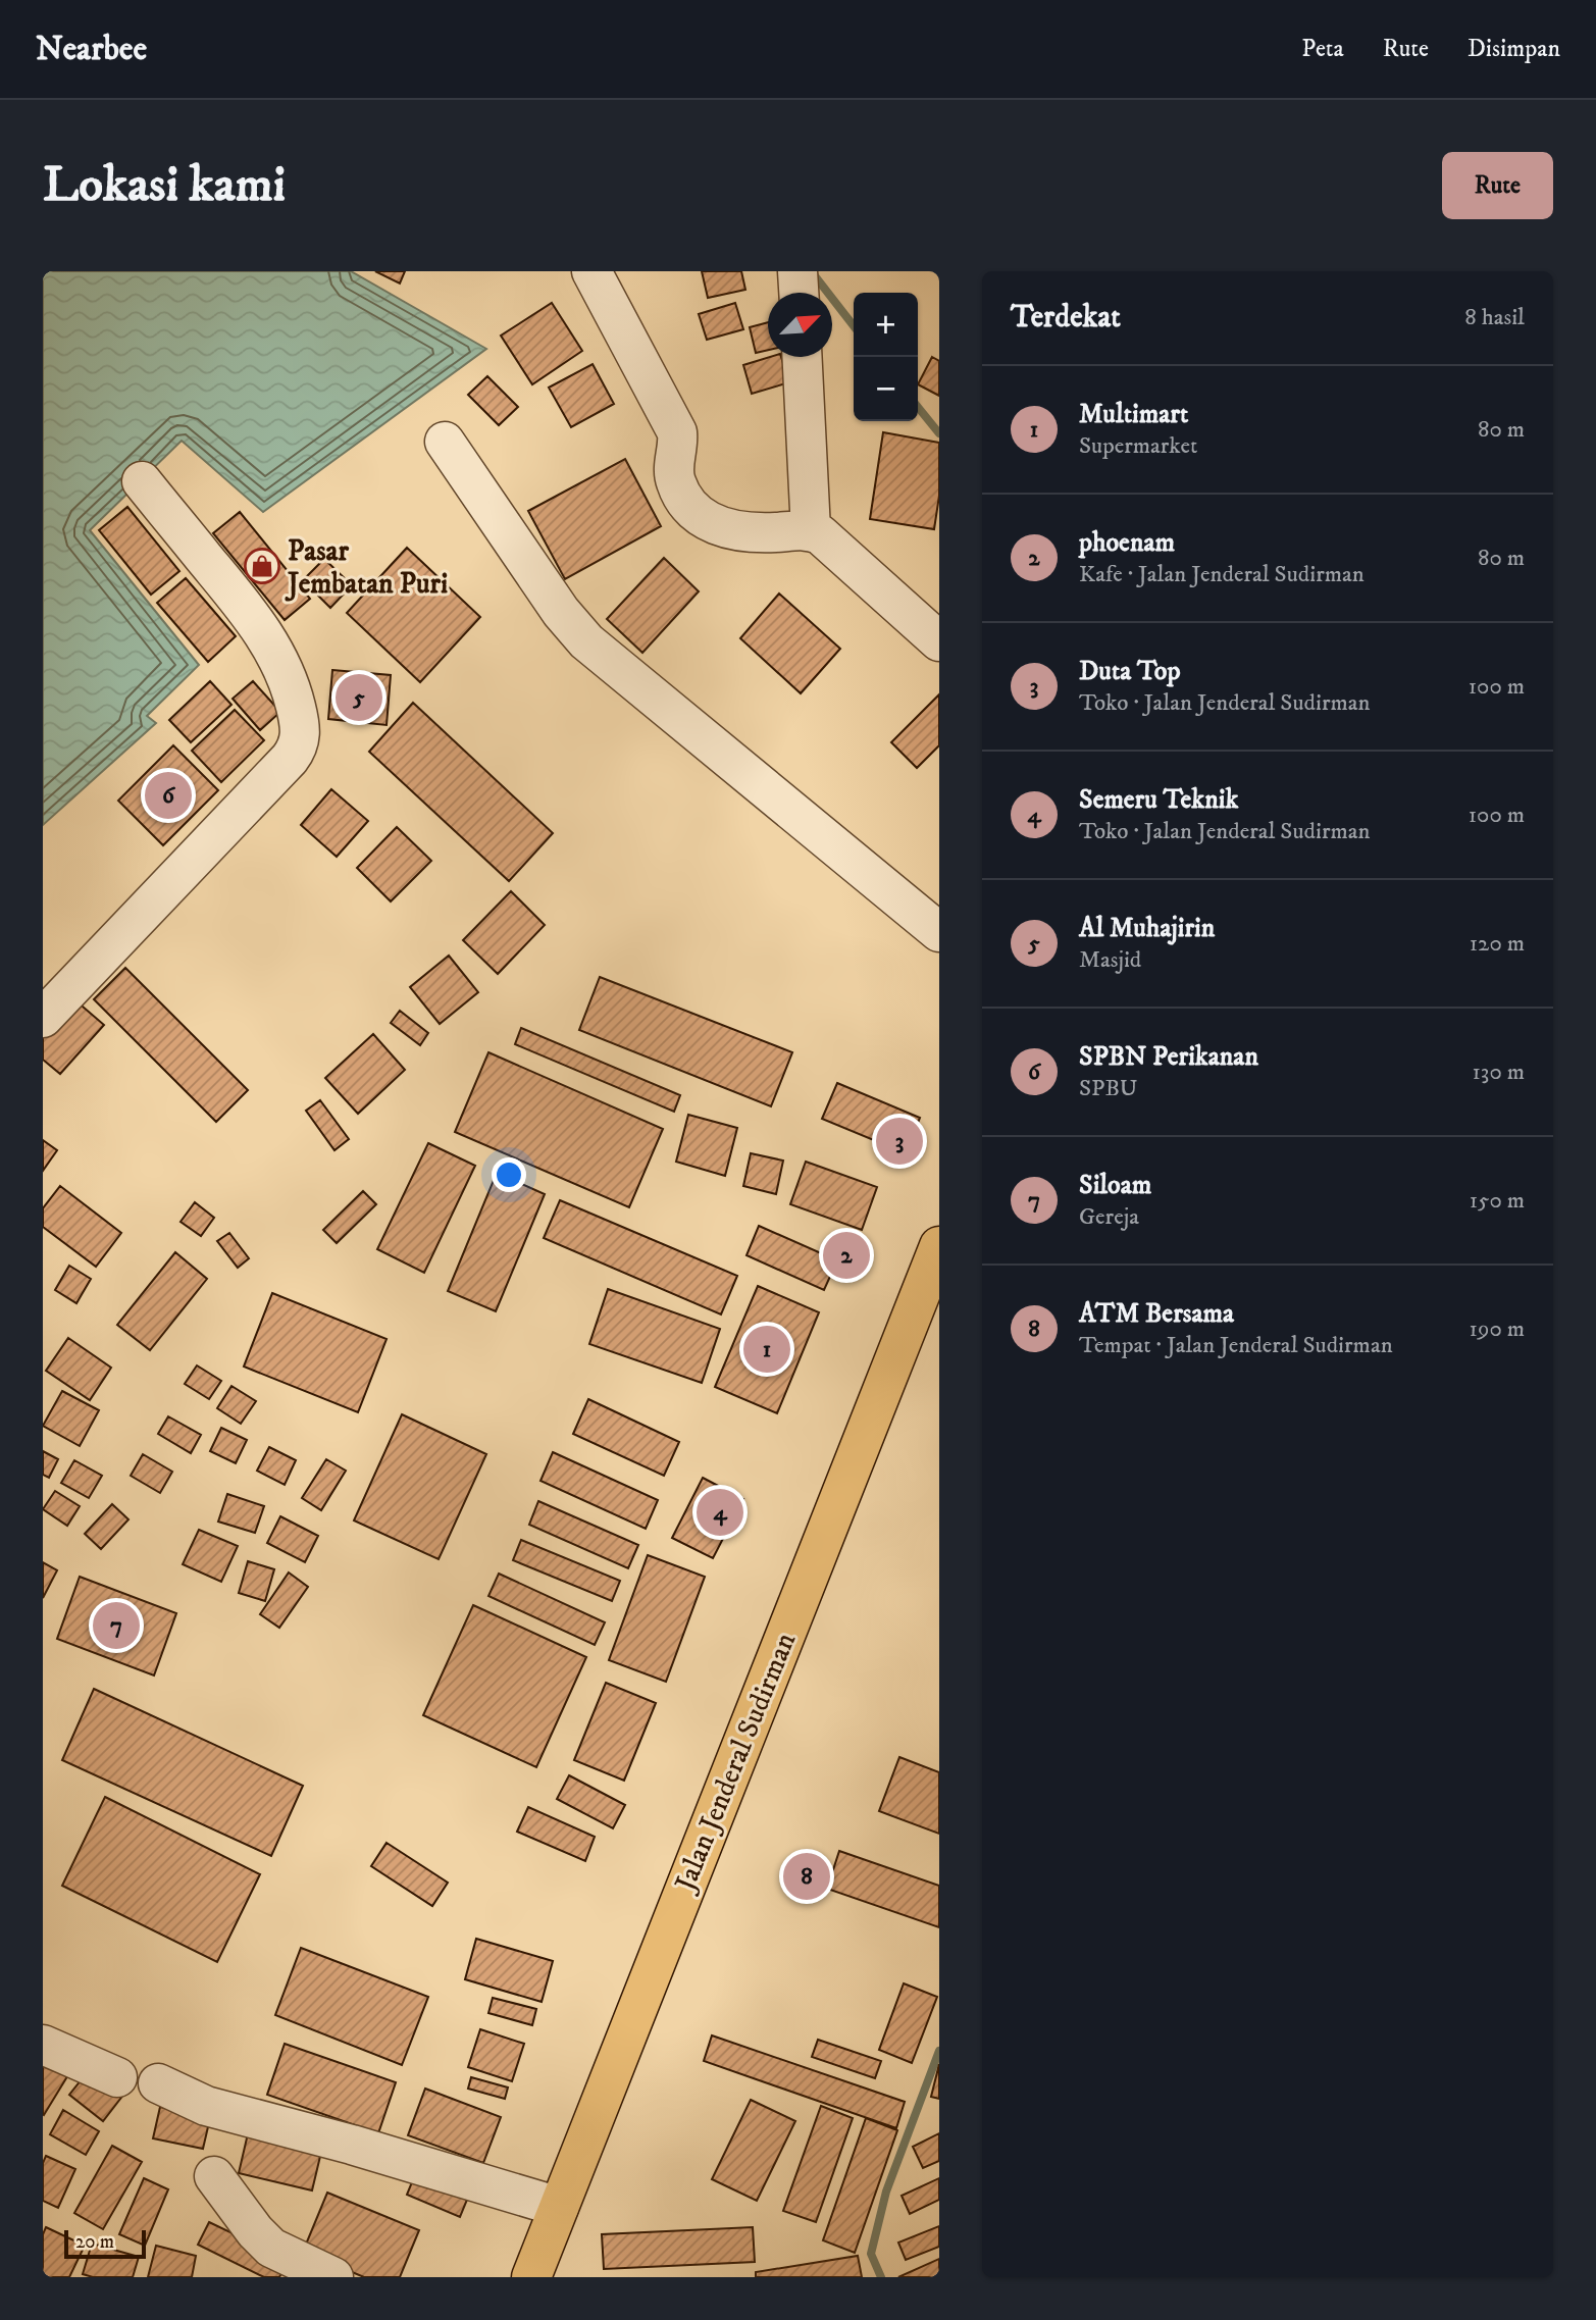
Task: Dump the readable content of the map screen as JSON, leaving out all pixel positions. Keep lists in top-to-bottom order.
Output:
{
  "streets": {
    "main road": ["Jalan Jenderal Sudirman"]
  },
  "places": {
    "shop": ["Pasar Jembatan Puri"]
  },
  "scale_bar": "20 m",
  "north": "top right",
  "page": {
    "header": "Nearbee",
    "nav": ["Peta", "Rute", "Disimpan"],
    "buttons": "Rute",
    "title": "Lokasi kami",
    "heading": ["Terdekat", "8 hasil"],
    "map_buttons": ["+", "−"],
    "list": [
      {
        "mark": "1",
        "name": "Multimart",
        "note": "Supermarket",
        "value": "80 m"
      },
      {
        "mark": "2",
        "name": "phoenam",
        "note": "Kafe · Jalan Jenderal Sudirman",
        "value": "80 m"
      },
      {
        "mark": "3",
        "name": "Duta Top",
        "note": "Toko · Jalan Jenderal Sudirman",
        "value": "100 m"
      },
      {
        "mark": "4",
        "name": "Semeru Teknik",
        "note": "Toko · Jalan Jenderal Sudirman",
        "value": "100 m"
      },
      {
        "mark": "5",
        "name": "Al Muhajirin",
        "note": "Masjid",
        "value": "120 m"
      },
      {
        "mark": "6",
        "name": "SPBN Perikanan",
        "note": "SPBU",
        "value": "130 m"
      },
      {
        "mark": "7",
        "name": "Siloam",
        "note": "Gereja",
        "value": "150 m"
      },
      {
        "mark": "8",
        "name": "ATM Bersama",
        "note": "Tempat · Jalan Jenderal Sudirman",
        "value": "190 m"
      }
    ],
    "pins": [
      "5",
      "6",
      "3",
      "2",
      "1",
      "4",
      "7",
      "8"
    ],
    "scale": "20 m"
  }
}
